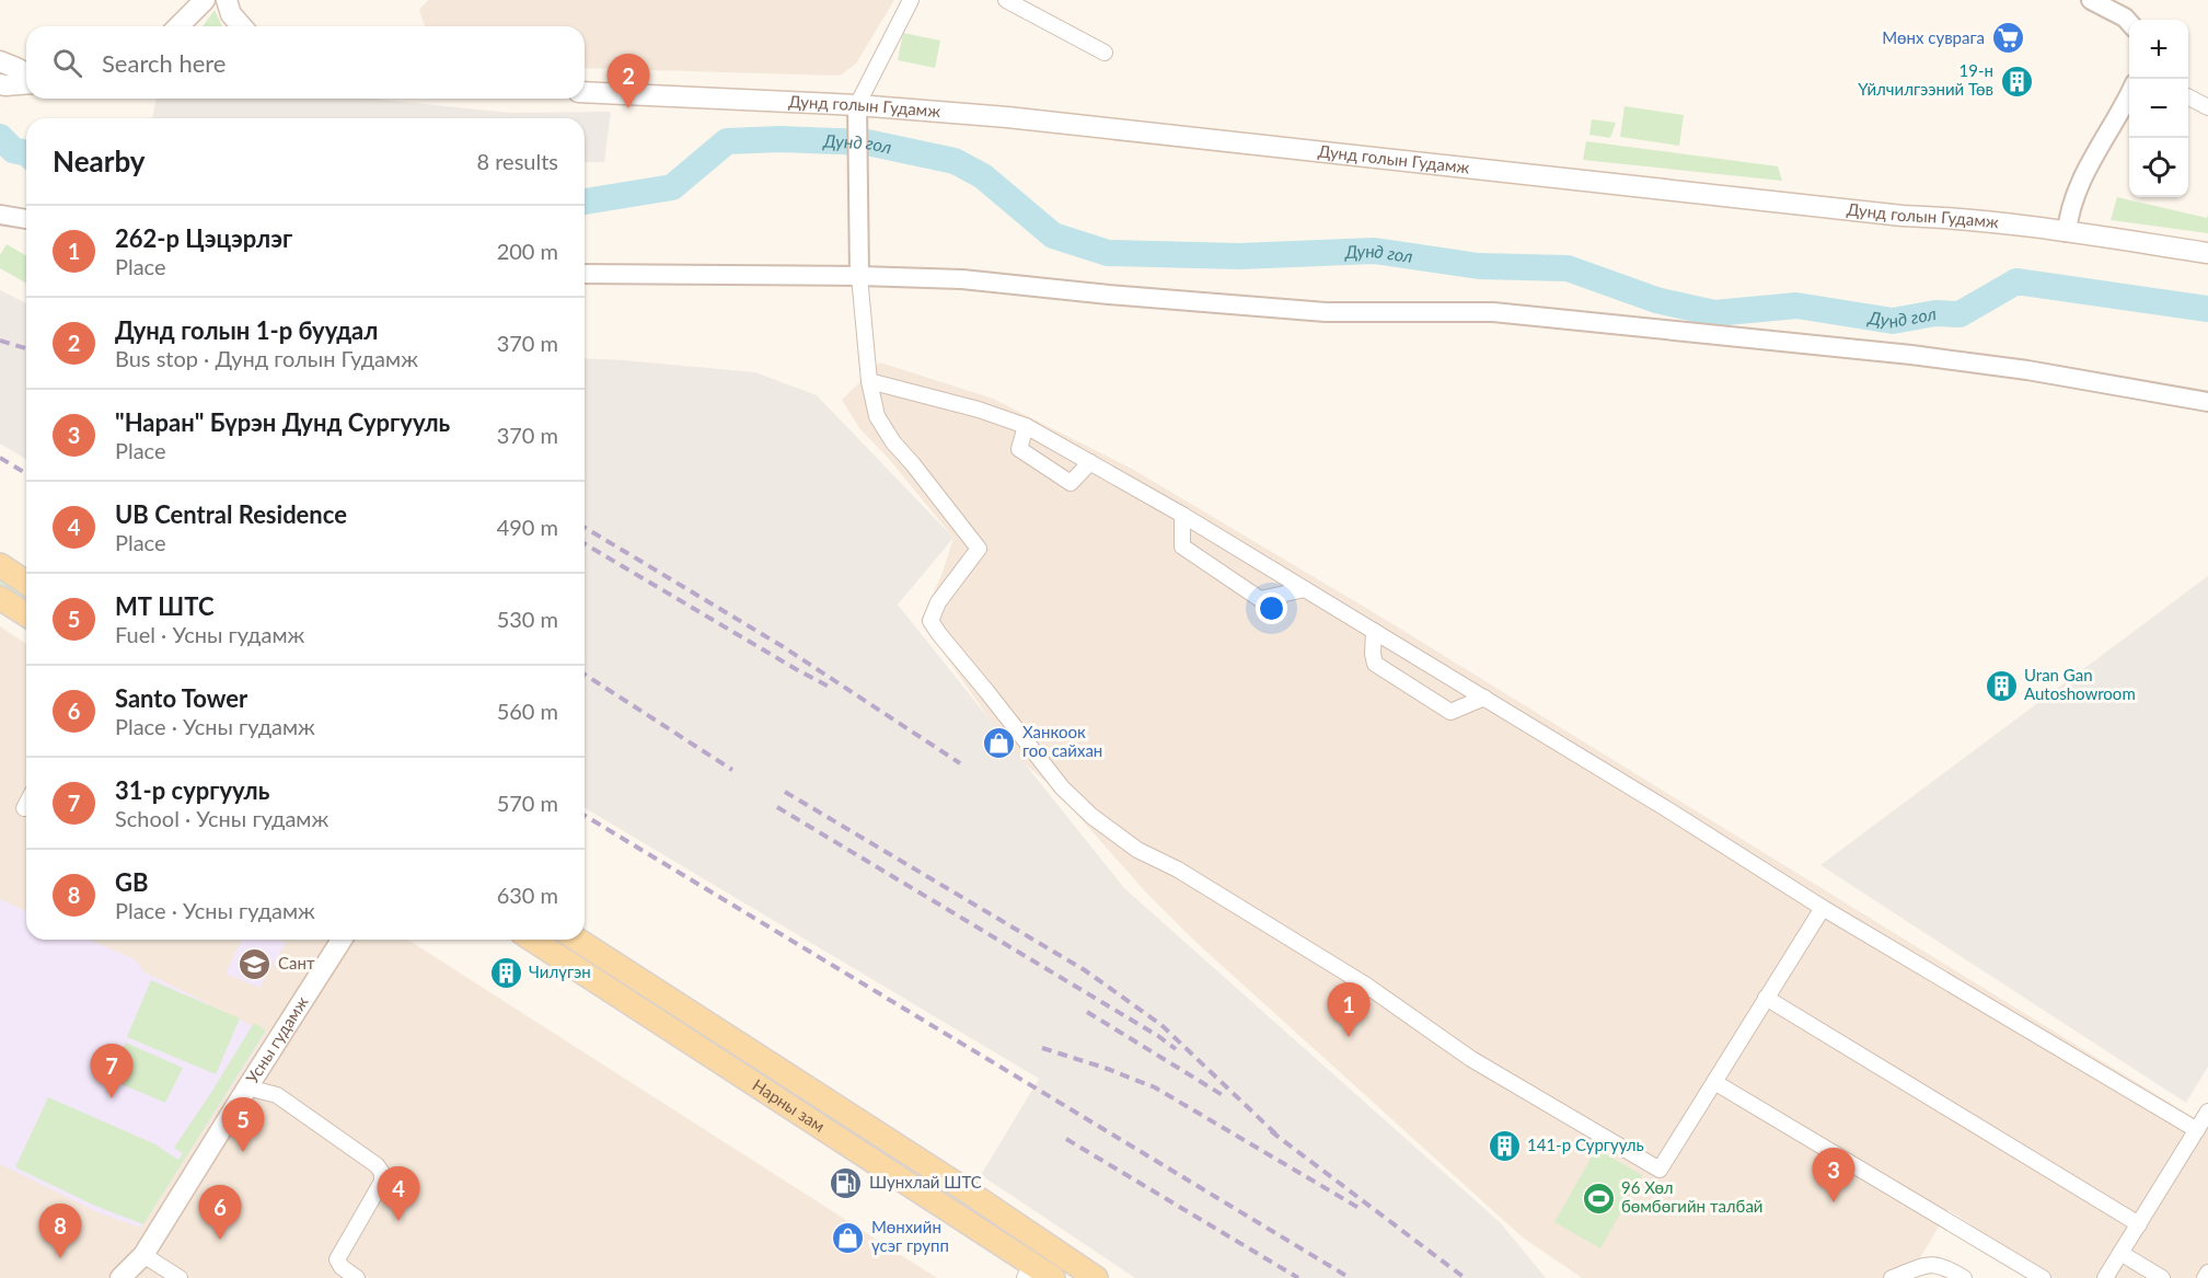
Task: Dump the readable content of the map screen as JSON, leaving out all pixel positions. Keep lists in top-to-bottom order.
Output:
{
  "streets": {
    "main road": ["Дунд голын Гудамж", "Усны гудамж", "Нарны зам"]
  },
  "water": ["Дунд гол"],
  "places": {
    "supermarket": ["Мөнх суврага"],
    "building": [
      "19-н Үйлчилгээний Төв",
      "Uran Gan Autoshowroom",
      "Чилүгэн",
      "141-р Сургууль"
    ],
    "shop": ["Ханкоок гоо сайхан", "Мөнхийн үсэг групп"],
    "school or university": ["Сант"],
    "fuel station": ["Шунхлай ШТС"],
    "sports": ["96 Хөл бөмбөгийн талбай"]
  },
  "page": {
    "map_buttons": ["+", "−"],
    "search": "Search here",
    "pins": [
      "2",
      "1",
      "7",
      "5",
      "3",
      "4",
      "6",
      "8"
    ],
    "heading": ["Nearby", "8 results"],
    "list": [
      {
        "mark": "1",
        "name": "262-р Цэцэрлэг",
        "note": "Place",
        "value": "200 m"
      },
      {
        "mark": "2",
        "name": "Дунд голын 1-р буудал",
        "note": "Bus stop · Дунд голын Гудамж",
        "value": "370 m"
      },
      {
        "mark": "3",
        "name": "\"Наран\" Бүрэн Дунд Сургууль",
        "note": "Place",
        "value": "370 m"
      },
      {
        "mark": "4",
        "name": "UB Central Residence",
        "note": "Place",
        "value": "490 m"
      },
      {
        "mark": "5",
        "name": "МТ ШТС",
        "note": "Fuel · Усны гудамж",
        "value": "530 m"
      },
      {
        "mark": "6",
        "name": "Santo Tower",
        "note": "Place · Усны гудамж",
        "value": "560 m"
      },
      {
        "mark": "7",
        "name": "31-р сургууль",
        "note": "School · Усны гудамж",
        "value": "570 m"
      },
      {
        "mark": "8",
        "name": "GB",
        "note": "Place · Усны гудамж",
        "value": "630 m"
      }
    ]
  }
}
